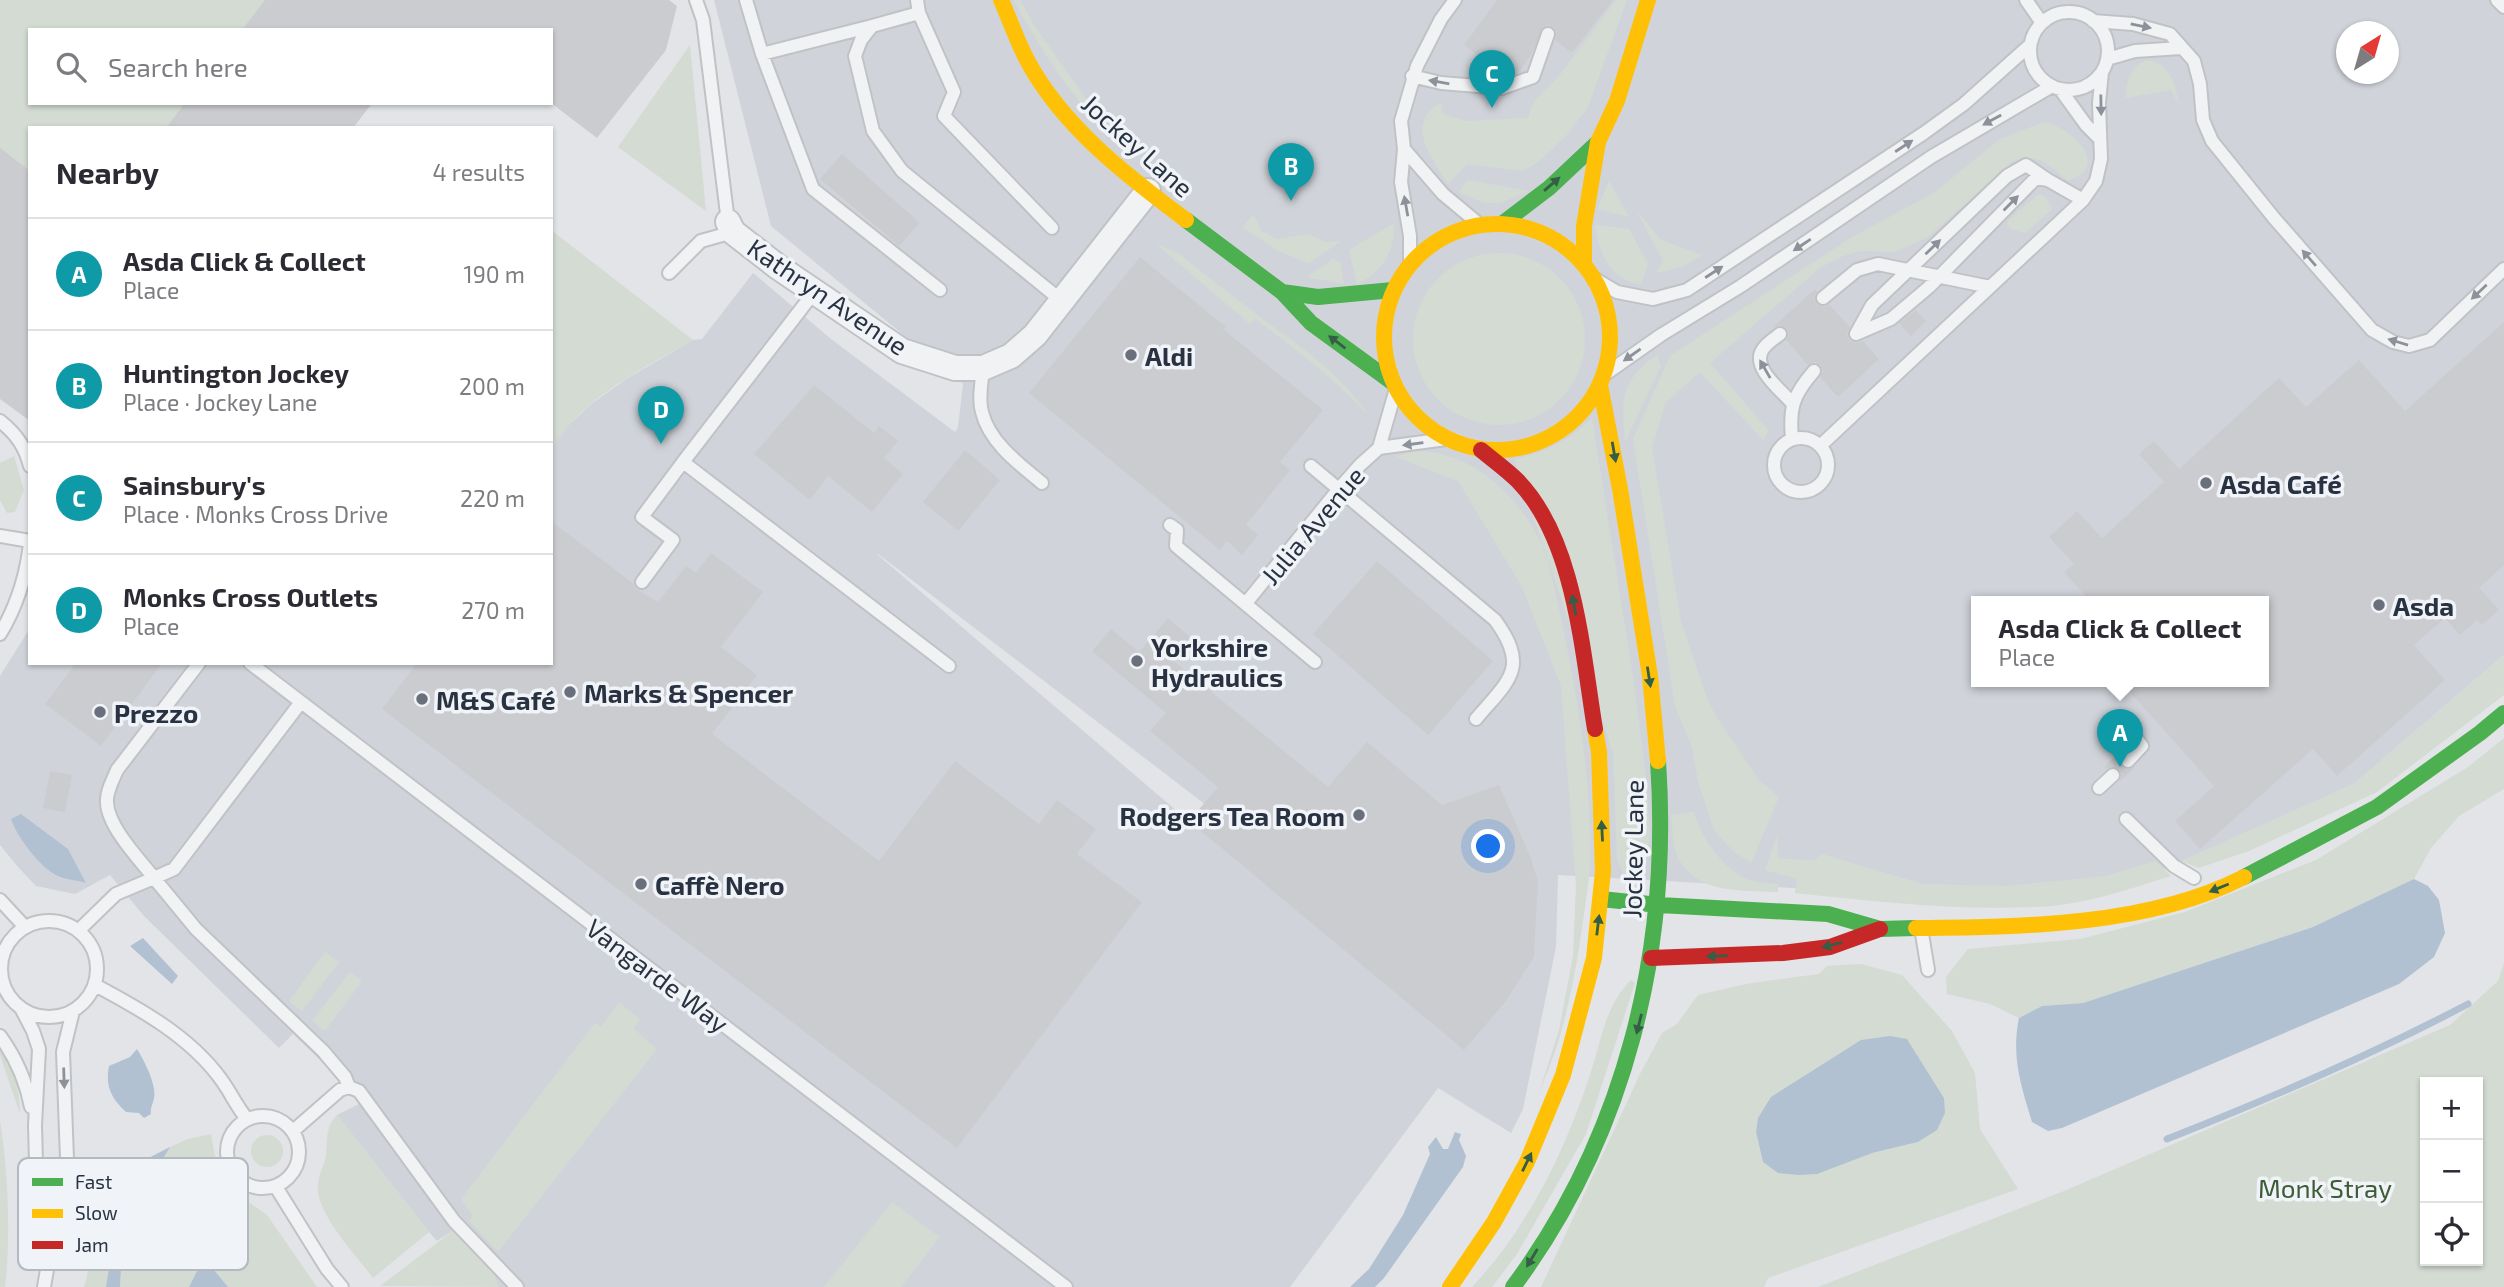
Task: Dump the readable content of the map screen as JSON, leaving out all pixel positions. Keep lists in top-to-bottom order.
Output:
{
  "streets": {
    "street": ["Jockey Lane", "Kathryn Avenue"],
    "lane": ["Julia Avenue", "Vangarde Way"]
  },
  "crossings": [
    ["Jockey Lane", "Kathryn Avenue"],
    ["Jockey Lane", "Julia Avenue"]
  ],
  "parks": ["Monk Stray"],
  "places": [
    "Aldi",
    "Asda Café",
    "Asda",
    "Yorkshire Hydraulics",
    "Marks & Spencer",
    "M&S Café",
    "Prezzo",
    "Rodgers Tea Room",
    "Caffè Nero"
  ],
  "legend": ["Fast", "Slow", "Jam"],
  "north": "top right",
  "page": {
    "search": "Search here",
    "pins": [
      "C",
      "B",
      "D",
      "A"
    ],
    "heading": ["Nearby", "4 results"],
    "list": [
      {
        "mark": "A",
        "name": "Asda Click & Collect",
        "note": "Place",
        "value": "190 m"
      },
      {
        "mark": "B",
        "name": "Huntington Jockey",
        "note": "Place · Jockey Lane",
        "value": "200 m"
      },
      {
        "mark": "C",
        "name": "Sainsbury's",
        "note": "Place · Monks Cross Drive",
        "value": "220 m"
      },
      {
        "mark": "D",
        "name": "Monks Cross Outlets",
        "note": "Place",
        "value": "270 m"
      }
    ],
    "popup": ["Asda Click & Collect", "Place"],
    "map_buttons": ["+", "−"]
  }
}
